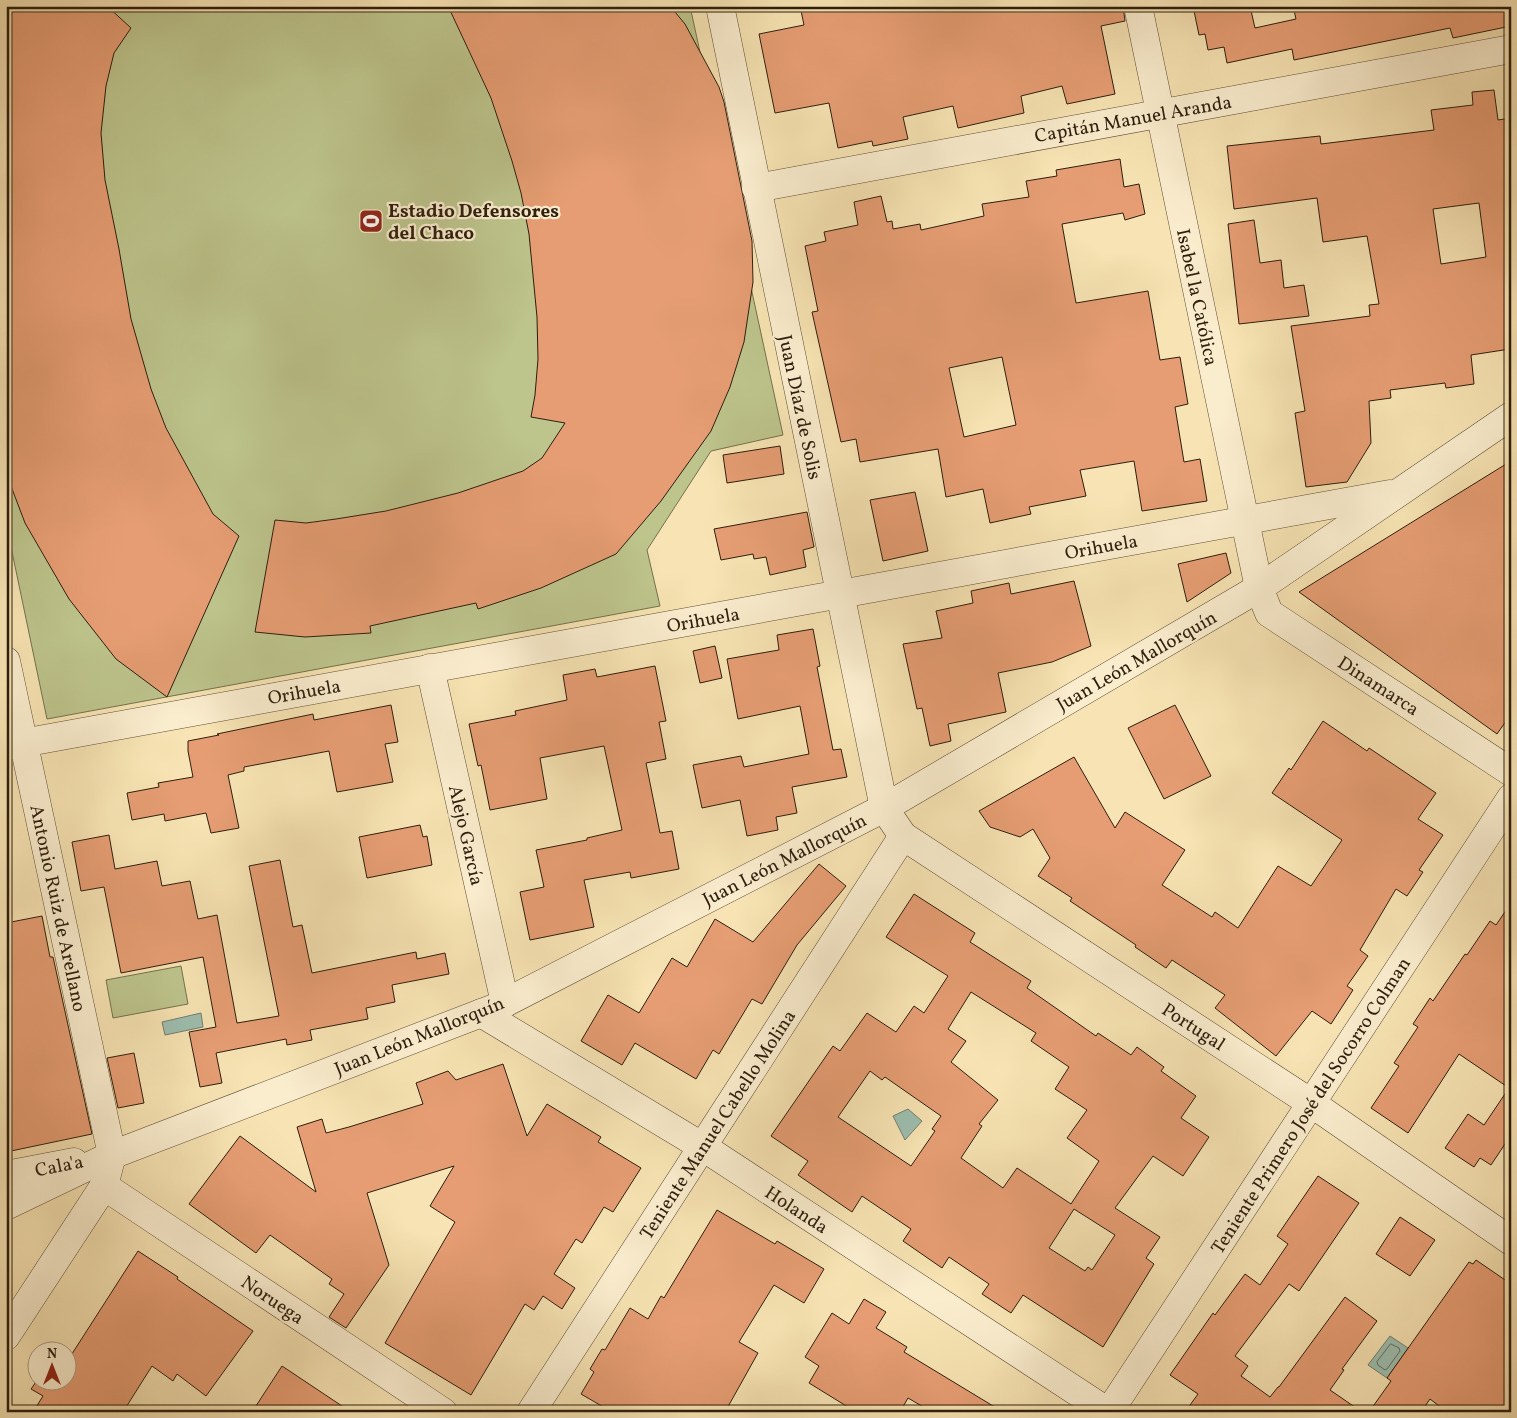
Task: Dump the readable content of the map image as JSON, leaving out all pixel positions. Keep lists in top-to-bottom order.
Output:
{
  "streets": {
    "street": [
      "Capitán Manuel Aranda",
      "Isabel la Católica",
      "Juan Díaz de Solis",
      "Orihuela",
      "Juan León Mallorquín",
      "Dinamarca",
      "Alejo García",
      "Antonio Ruiz de Arellano",
      "Portugal",
      "Teniente Primero José del Socorro Colman",
      "Teniente Manuel Cabello Molina",
      "Cala'a",
      "Holanda",
      "Noruega"
    ]
  },
  "crossings": [
    ["Capitán Manuel Aranda", "Isabel la Católica"],
    ["Capitán Manuel Aranda", "Juan Díaz de Solis"],
    ["Isabel la Católica", "Orihuela"],
    ["Isabel la Católica", "Juan León Mallorquín"],
    ["Isabel la Católica", "Dinamarca"],
    ["Juan Díaz de Solis", "Orihuela"],
    ["Juan Díaz de Solis", "Juan León Mallorquín"],
    ["Juan Díaz de Solis", "Portugal"],
    ["Orihuela", "Juan León Mallorquín"],
    ["Orihuela", "Alejo García"],
    ["Orihuela", "Antonio Ruiz de Arellano"],
    ["Juan León Mallorquín", "Dinamarca"],
    ["Juan León Mallorquín", "Alejo García"],
    ["Juan León Mallorquín", "Antonio Ruiz de Arellano"],
    ["Juan León Mallorquín", "Portugal"],
    ["Juan León Mallorquín", "Cala'a"],
    ["Juan León Mallorquín", "Holanda"],
    ["Alejo García", "Holanda"],
    ["Antonio Ruiz de Arellano", "Cala'a"],
    ["Portugal", "Teniente Primero José del Socorro Colman"],
    ["Portugal", "Teniente Manuel Cabello Molina"],
    ["Teniente Primero José del Socorro Colman", "Holanda"],
    ["Teniente Manuel Cabello Molina", "Holanda"]
  ],
  "places": {
    "sports": ["Estadio Defensores del Chaco"]
  },
  "north": "top"
}
